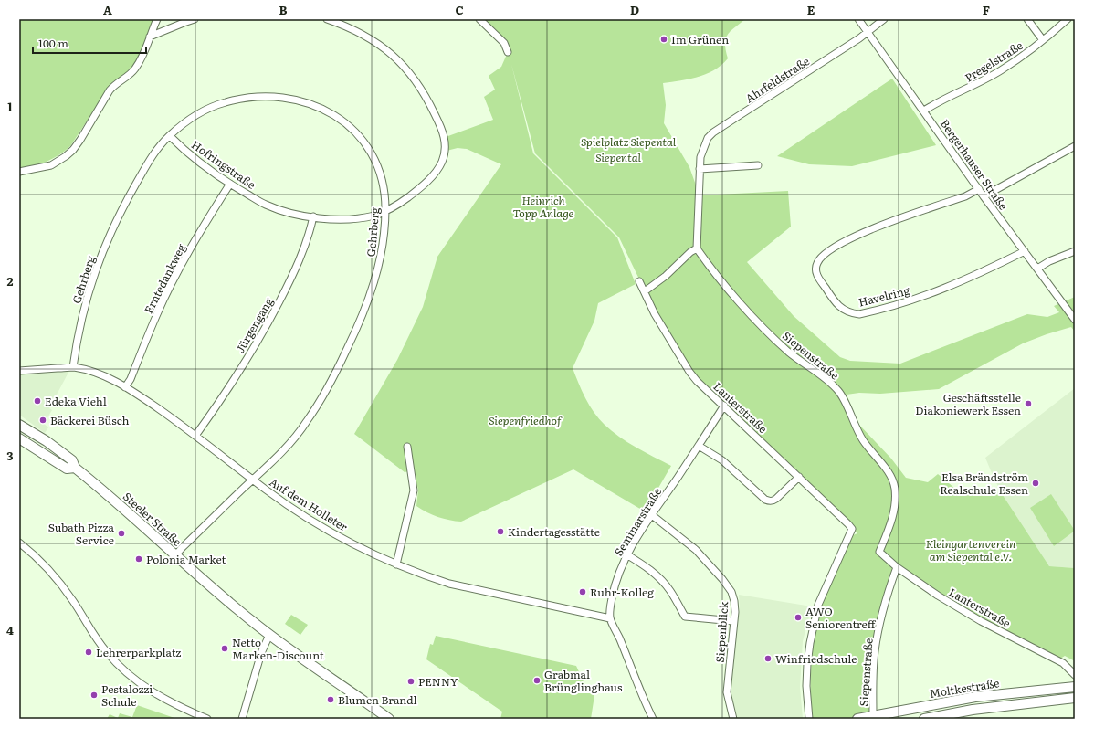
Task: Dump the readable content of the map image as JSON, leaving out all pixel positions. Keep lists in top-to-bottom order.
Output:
{
  "streets": {
    "main road": ["Steeler Straße", "Moltkestraße"],
    "street": [
      "Pregelstraße",
      "Ahrfeldstraße",
      "Hofringstraße",
      "Bergerhauser Straße",
      "Gehrberg",
      "Erntedankweg",
      "Havelring",
      "Jürgengang",
      "Siepenstraße",
      "Lanterstraße",
      "Auf dem Holleter",
      "Seminarstraße",
      "Siepenblick"
    ]
  },
  "crossings": [
    ["Pregelstraße", "Bergerhauser Straße"],
    ["Ahrfeldstraße", "Bergerhauser Straße"],
    ["Ahrfeldstraße", "Siepenstraße"],
    ["Hofringstraße", "Gehrberg"],
    ["Hofringstraße", "Erntedankweg"],
    ["Hofringstraße", "Jürgengang"],
    ["Bergerhauser Straße", "Havelring"],
    ["Gehrberg", "Auf dem Holleter"],
    ["Gehrberg", "Steeler Straße"],
    ["Erntedankweg", "Auf dem Holleter"],
    ["Jürgengang", "Auf dem Holleter"],
    ["Siepenstraße", "Lanterstraße"],
    ["Siepenstraße", "Moltkestraße"],
    ["Lanterstraße", "Seminarstraße"],
    ["Auf dem Holleter", "Seminarstraße"],
    ["Seminarstraße", "Siepenblick"]
  ],
  "parks": [
    "Spielplatz Siepental",
    "Siepental",
    "Heinrich Topp Anlage",
    "Siepenfriedhof",
    "Kleingartenverein am Siepental e.V."
  ],
  "places": [
    "Im Grünen",
    "Edeka Viehl",
    "Geschäftsstelle Diakoniewerk Essen",
    "Bäckerei Büsch",
    "Elsa Brändström Realschule Essen",
    "Kindertagesstätte",
    "Subath Pizza Service",
    "Polonia Market",
    "Ruhr-Kolleg",
    "AWO Seniorentreff",
    "Netto Marken-Discount",
    "Lehrerparkplatz",
    "Winfriedschule",
    "Grabmal Brünglinghaus",
    "PENNY",
    "Pestalozzi Schule",
    "Blumen Brandl"
  ],
  "scale_bar": "100 m",
  "grid": {
    "columns": [
      "A",
      "B",
      "C",
      "D",
      "E",
      "F"
    ],
    "rows": [
      "1",
      "2",
      "3",
      "4"
    ]
  }
}
